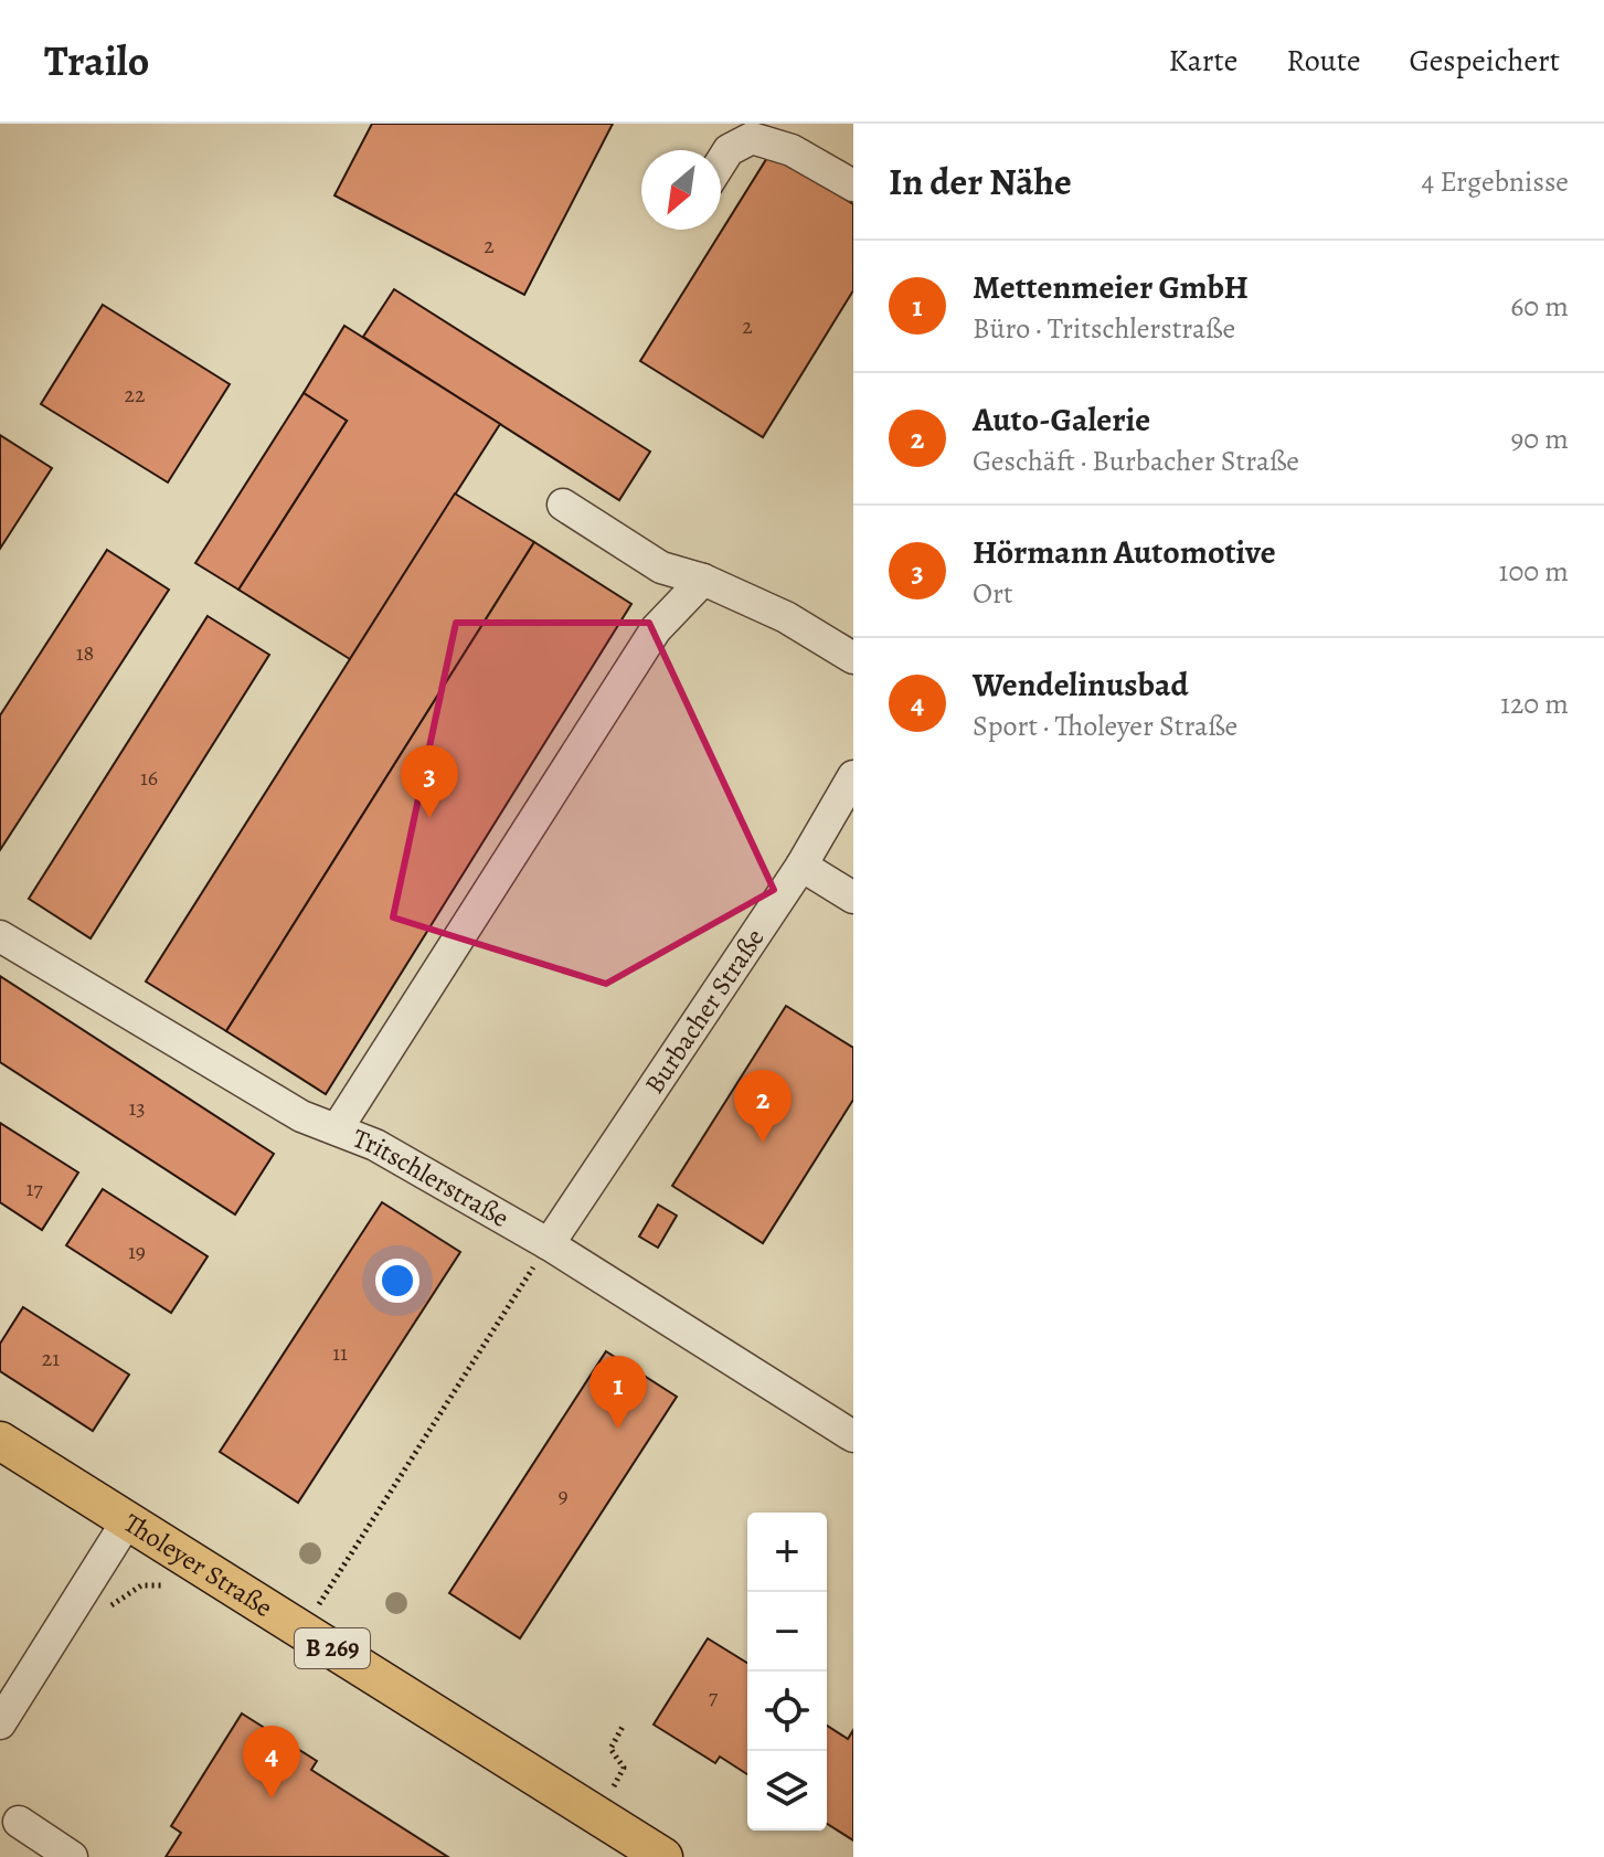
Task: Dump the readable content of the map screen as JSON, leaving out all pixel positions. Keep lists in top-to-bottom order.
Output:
{
  "streets": {
    "main road": ["Tholeyer Straße", "B 269"],
    "street": ["Burbacher Straße", "Tritschlerstraße"]
  },
  "crossings": [
    ["Burbacher Straße", "Tritschlerstraße"]
  ],
  "house_numbers": [
    "2",
    "2",
    "22",
    "18",
    "16",
    "13",
    "17",
    "19",
    "11",
    "21",
    "9",
    "7"
  ],
  "north": "bottom left",
  "page": {
    "header": "Trailo",
    "nav": ["Karte", "Route", "Gespeichert"],
    "heading": ["In der Nähe", "4 Ergebnisse"],
    "list": [
      {
        "mark": "1",
        "name": "Mettenmeier GmbH",
        "note": "Büro · Tritschlerstraße",
        "value": "60 m"
      },
      {
        "mark": "2",
        "name": "Auto-Galerie",
        "note": "Geschäft · Burbacher Straße",
        "value": "90 m"
      },
      {
        "mark": "3",
        "name": "Hörmann Automotive",
        "note": "Ort",
        "value": "100 m"
      },
      {
        "mark": "4",
        "name": "Wendelinusbad",
        "note": "Sport · Tholeyer Straße",
        "value": "120 m"
      }
    ],
    "pins": [
      "3",
      "2",
      "1",
      "4"
    ],
    "map_buttons": ["+", "−"]
  }
}
